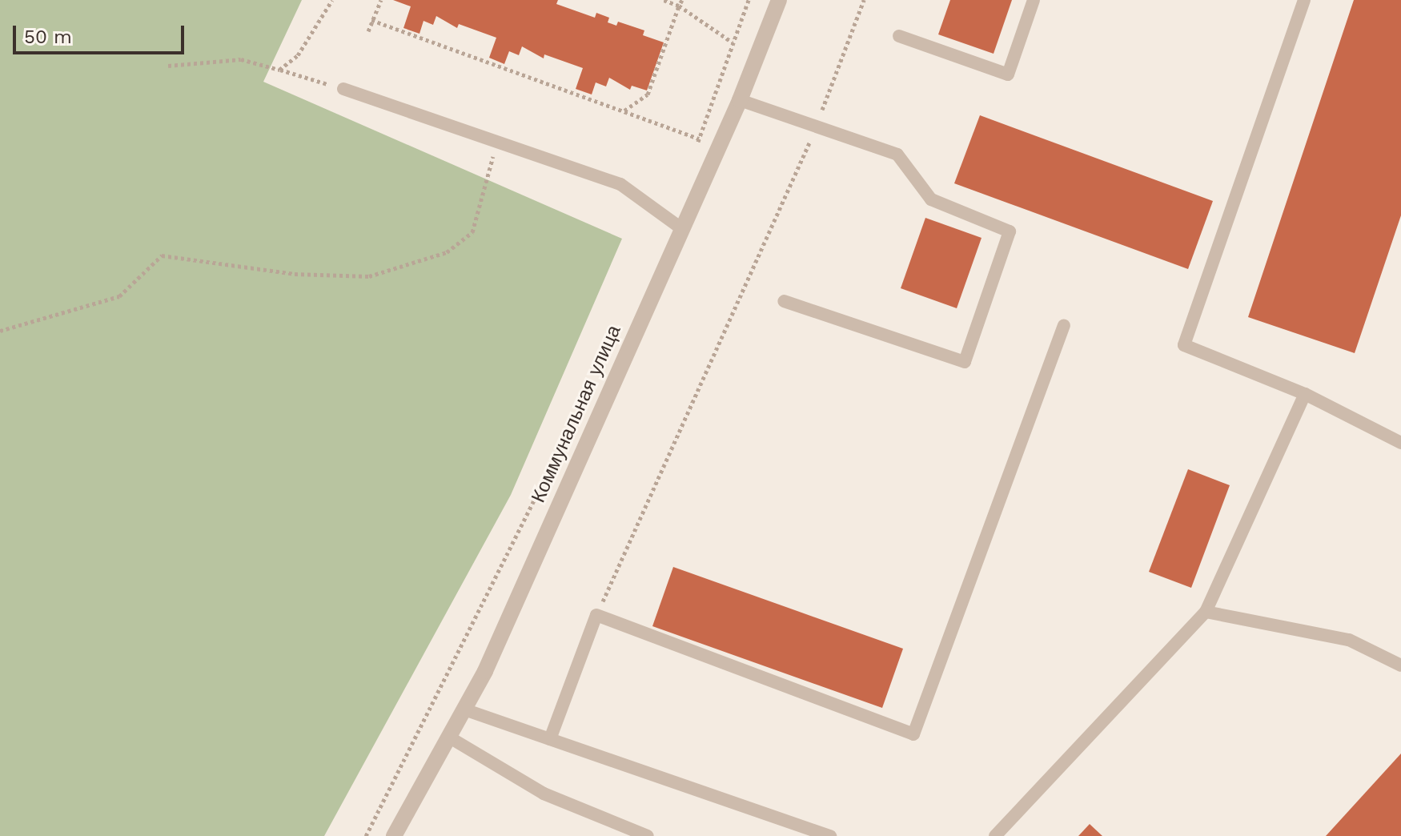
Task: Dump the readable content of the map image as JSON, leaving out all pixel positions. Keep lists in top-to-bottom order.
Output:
{
  "streets": {
    "street": ["Коммунальная улица"]
  },
  "scale_bar": "50 m"
}
